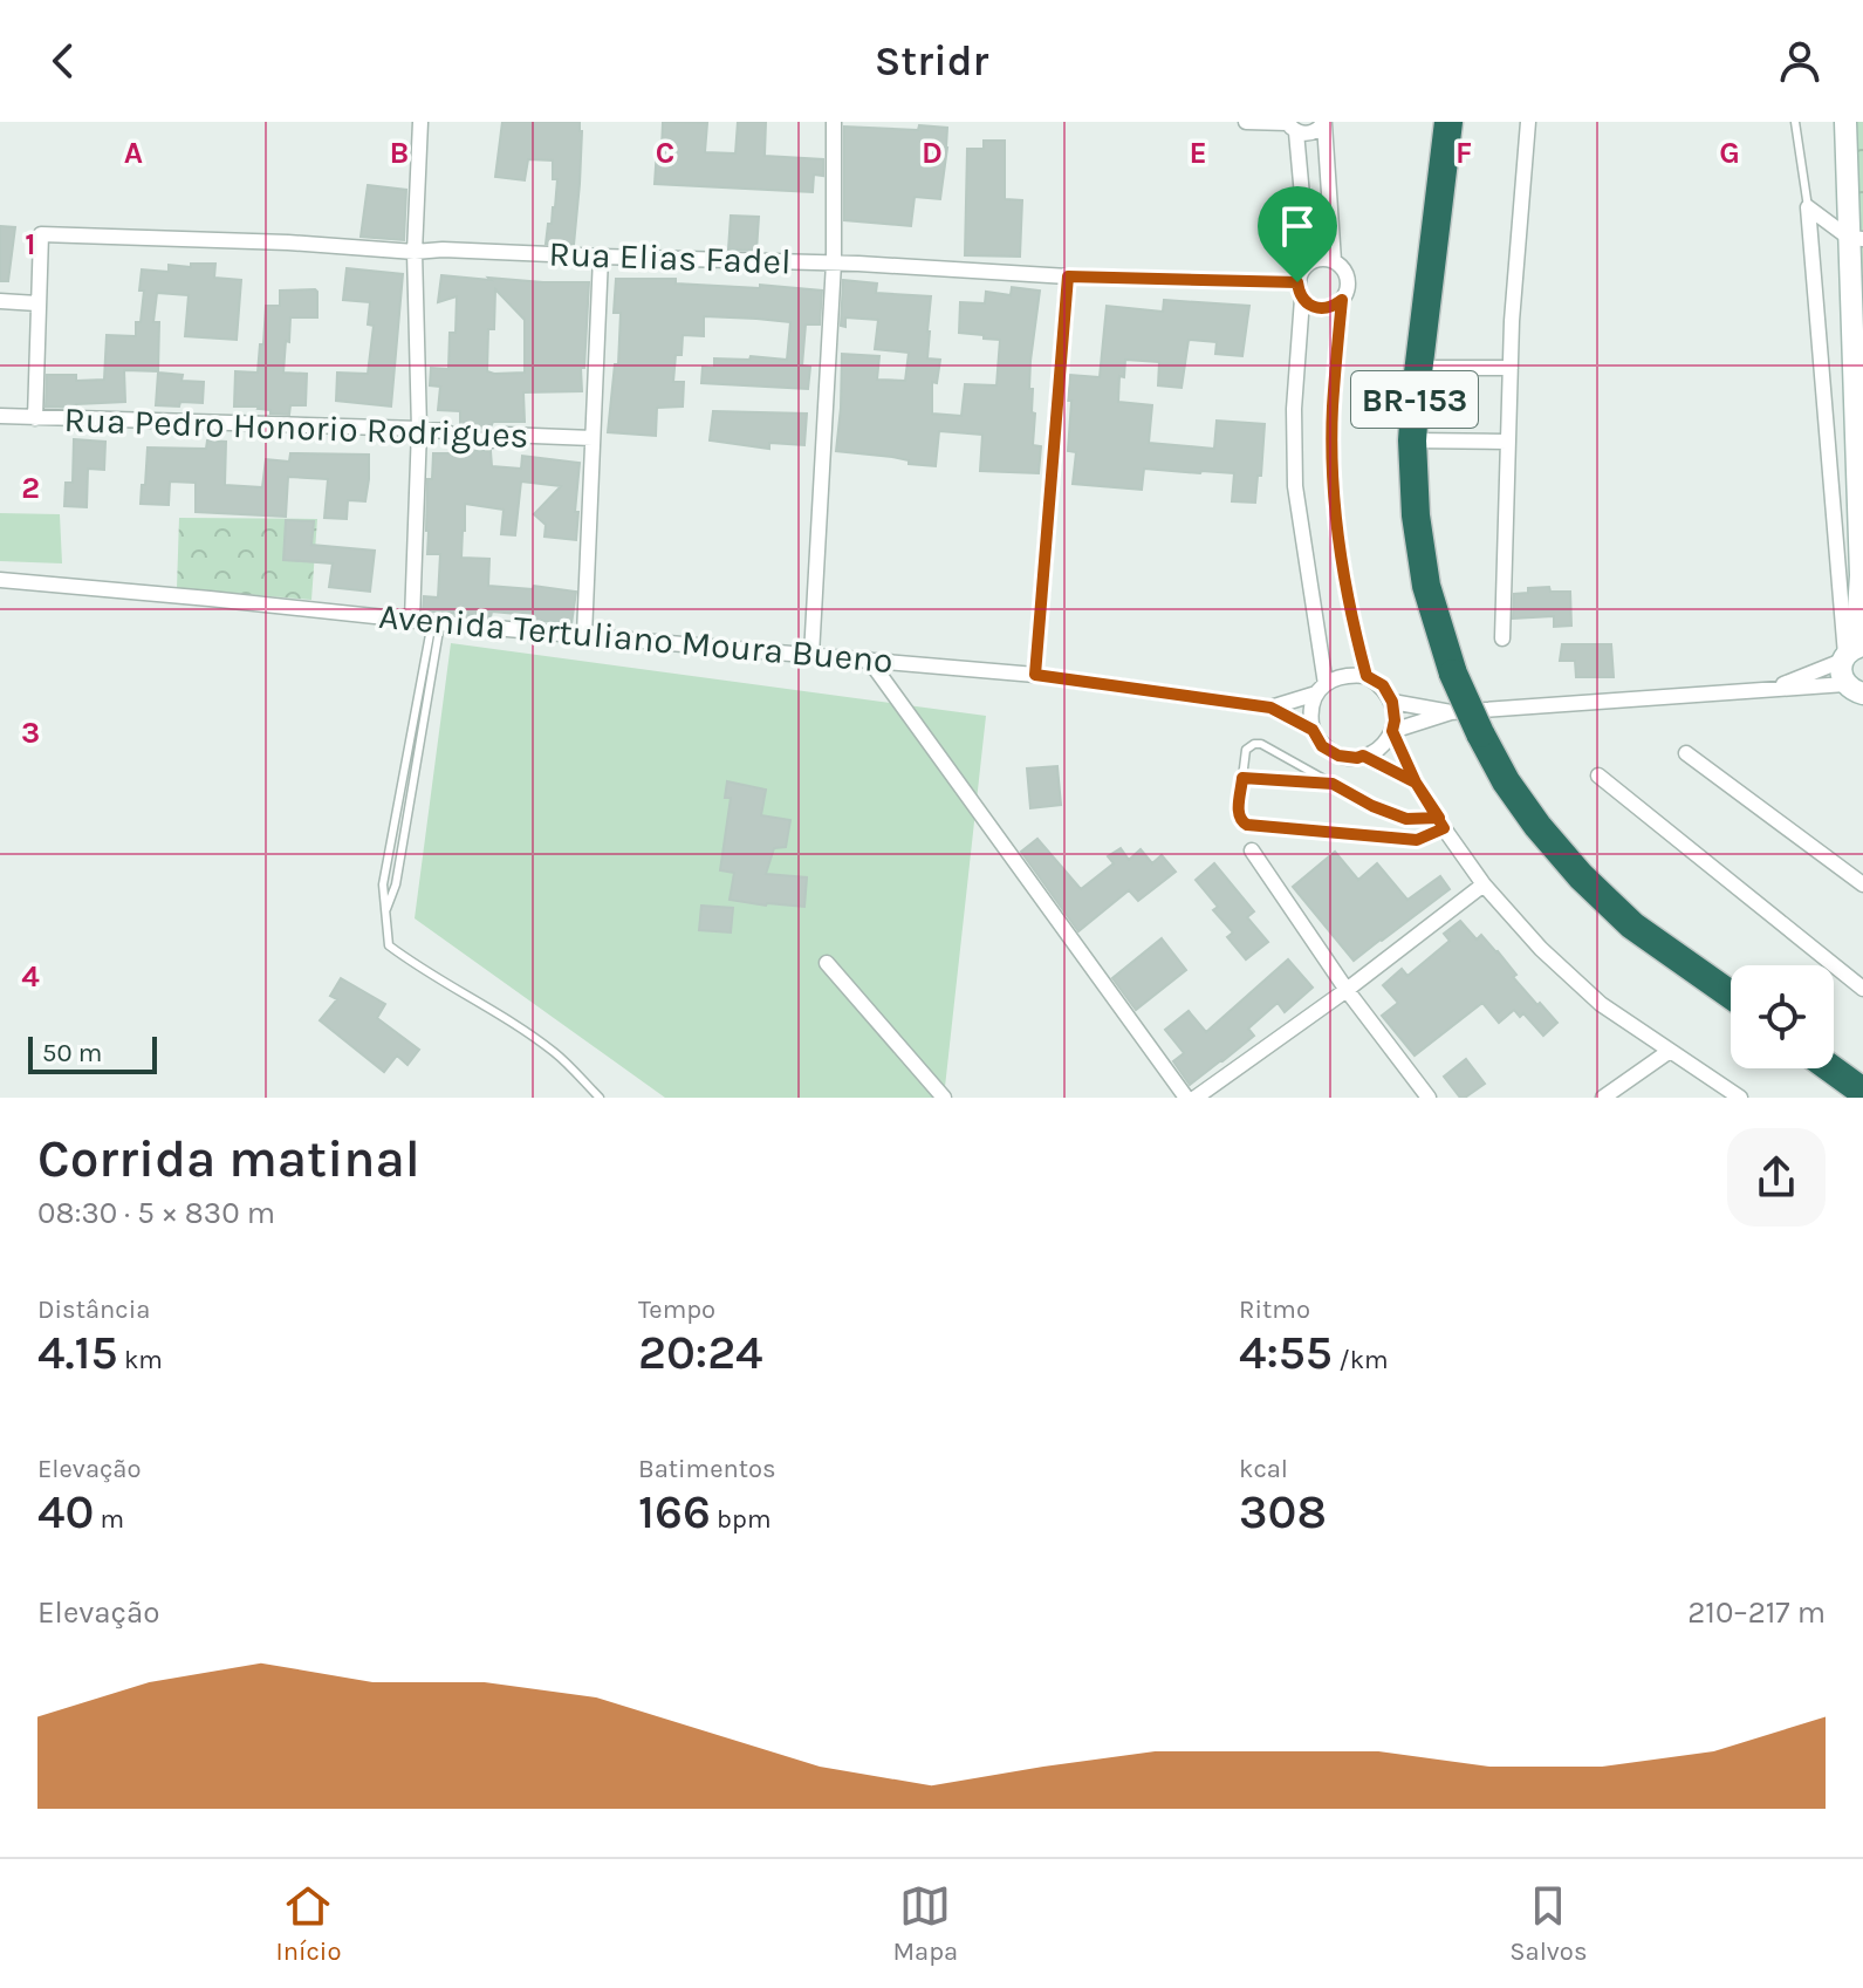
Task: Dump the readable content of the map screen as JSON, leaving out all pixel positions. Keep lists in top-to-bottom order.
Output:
{
  "streets": {
    "highway": ["BR-153"],
    "street": ["Rua Elias Fadel", "Rua Pedro Honorio Rodrigues", "Avenida Tertuliano Moura Bueno"]
  },
  "scale_bar": "50 m",
  "page": {
    "header": "Stridr",
    "scale": "50 m",
    "heading": ["Corrida matinal", "08:30 · 5 × 830 m"],
    "stats": [
      ["Distância", "4.15 km"],
      ["Tempo", "20:24"],
      ["Ritmo", "4:55 /km"],
      ["Elevação", "40 m"],
      ["Batimentos", "166 bpm"],
      ["kcal", "308"]
    ],
    "chart": ["Elevação", "210–217 m"],
    "tabs": ["Início", "Mapa", "Salvos"]
  },
  "grid": {
    "columns": [
      "A",
      "B",
      "C",
      "D",
      "E",
      "F",
      "G"
    ],
    "rows": [
      "1",
      "2",
      "3",
      "4"
    ]
  }
}
